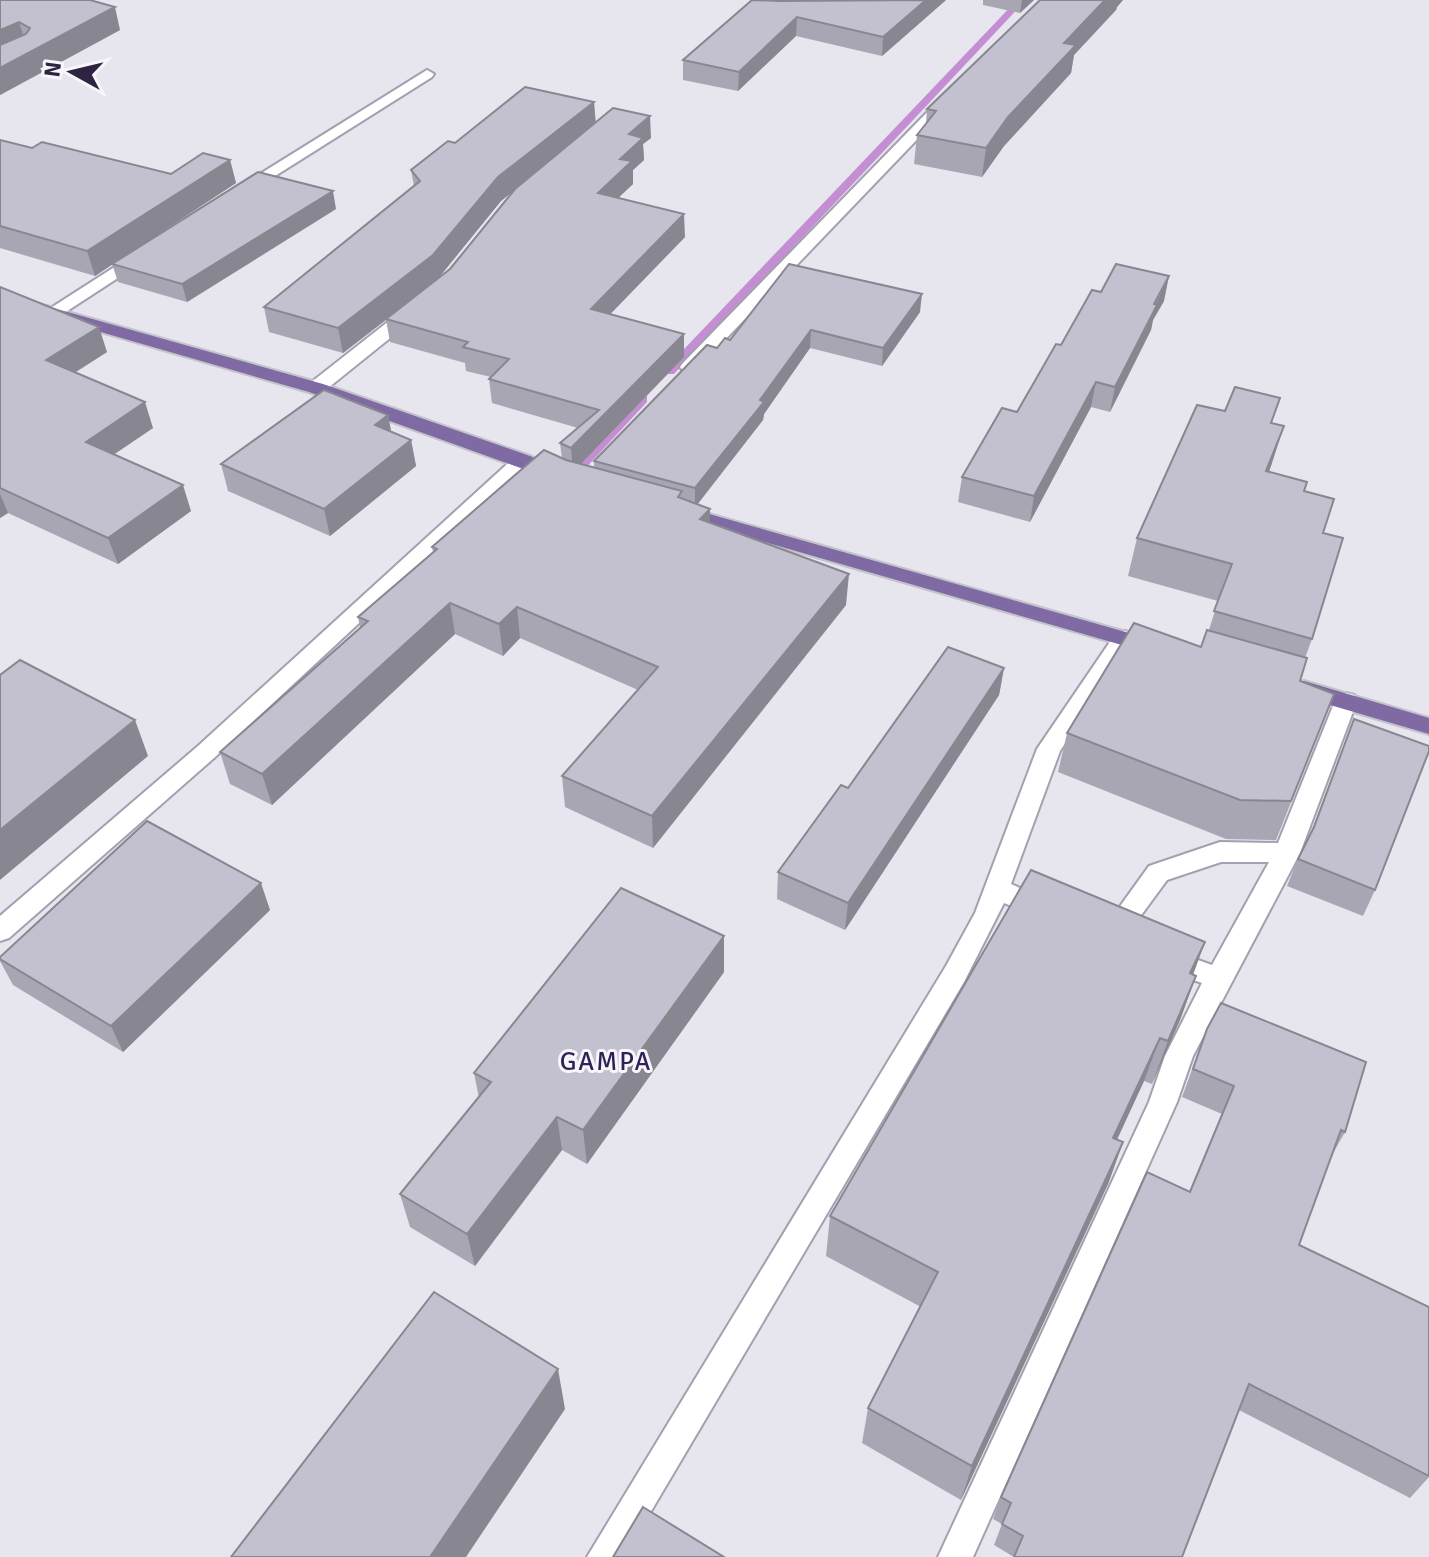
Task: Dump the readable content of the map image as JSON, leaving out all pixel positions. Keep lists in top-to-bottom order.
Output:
{
  "districts": ["GAMPA"],
  "north": "left"
}
